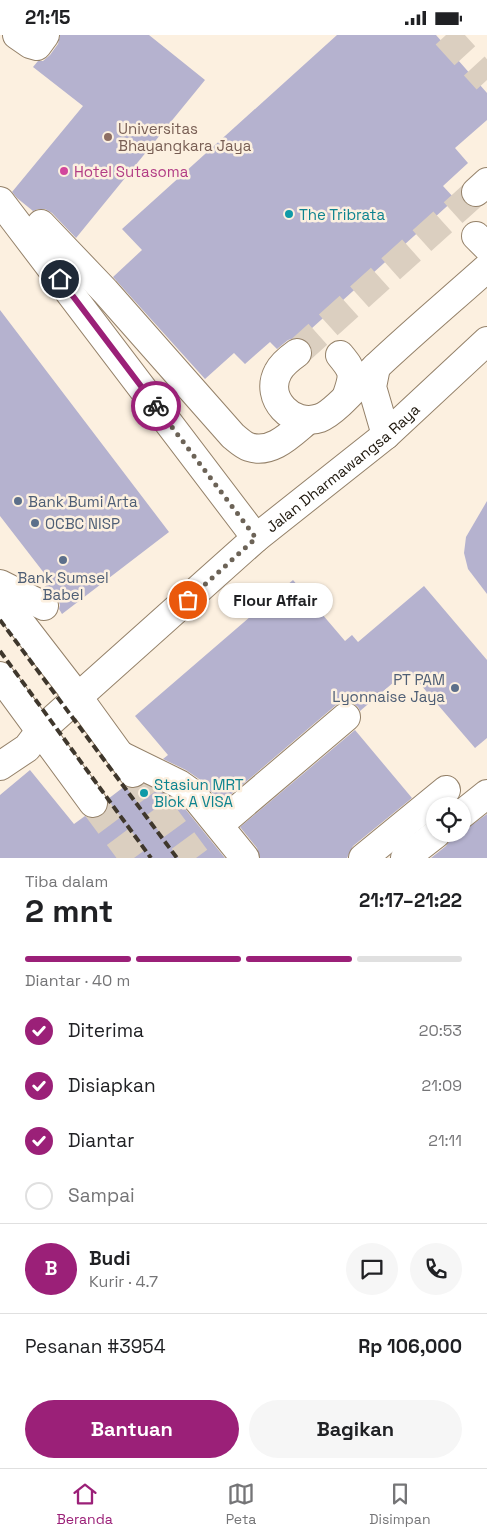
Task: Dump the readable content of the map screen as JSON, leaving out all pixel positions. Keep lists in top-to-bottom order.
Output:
{
  "streets": {
    "street": ["Jalan Dharmawangsa Raya"]
  },
  "places": [
    "Universitas Bhayangkara Jaya",
    "Hotel Sutasoma",
    "The Tribrata",
    "Bank Bumi Arta",
    "OCBC NISP",
    "Bank Sumsel Babel",
    "Flour Affair",
    "PT PAM Lyonnaise Jaya",
    "Stasiun MRT Blok A VISA"
  ],
  "page": {
    "status": "21:15",
    "bubble": "Flour Affair",
    "heading": ["2 mnt", "Tiba dalam", "21:17–21:22"],
    "panel": [
      "Budi",
      "Kurir · 4.7",
      "Pesanan #3954",
      "Rp 106,000"
    ],
    "bar": "Diantar · 40 m",
    "list": [
      ["Diterima", "20:53"],
      ["Disiapkan", "21:09"],
      ["Diantar", "21:11"],
      "Sampai"
    ],
    "round": "B",
    "buttons": ["Bantuan", "Bagikan"],
    "tabs": ["Beranda", "Peta", "Disimpan"]
  }
}
